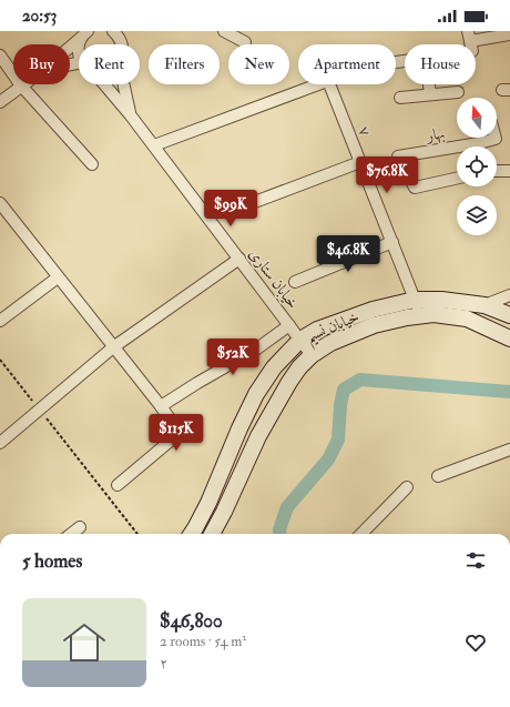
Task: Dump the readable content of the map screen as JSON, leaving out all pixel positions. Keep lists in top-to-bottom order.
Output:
{
  "streets": {
    "main road": ["خیابان نسیم"],
    "street": ["۷", "بهار", "خیابان ستاری"]
  },
  "crossings": [
    ["۷", "خیابان نسیم"],
    ["خیابان ستاری", "خیابان نسیم"]
  ],
  "north": "top",
  "page": {
    "status": "20:53",
    "chip": [
      "Buy",
      "Rent",
      "Filters",
      "New",
      "Apartment",
      "House"
    ],
    "price": [
      "$76.8K",
      "$99K",
      "$46.8K",
      "$52K",
      "$115K"
    ],
    "heading": "5 homes",
    "list": [
      {
        "name": "$46,800",
        "note": "2 rooms · 54 m² · ۲"
      }
    ]
  }
}
